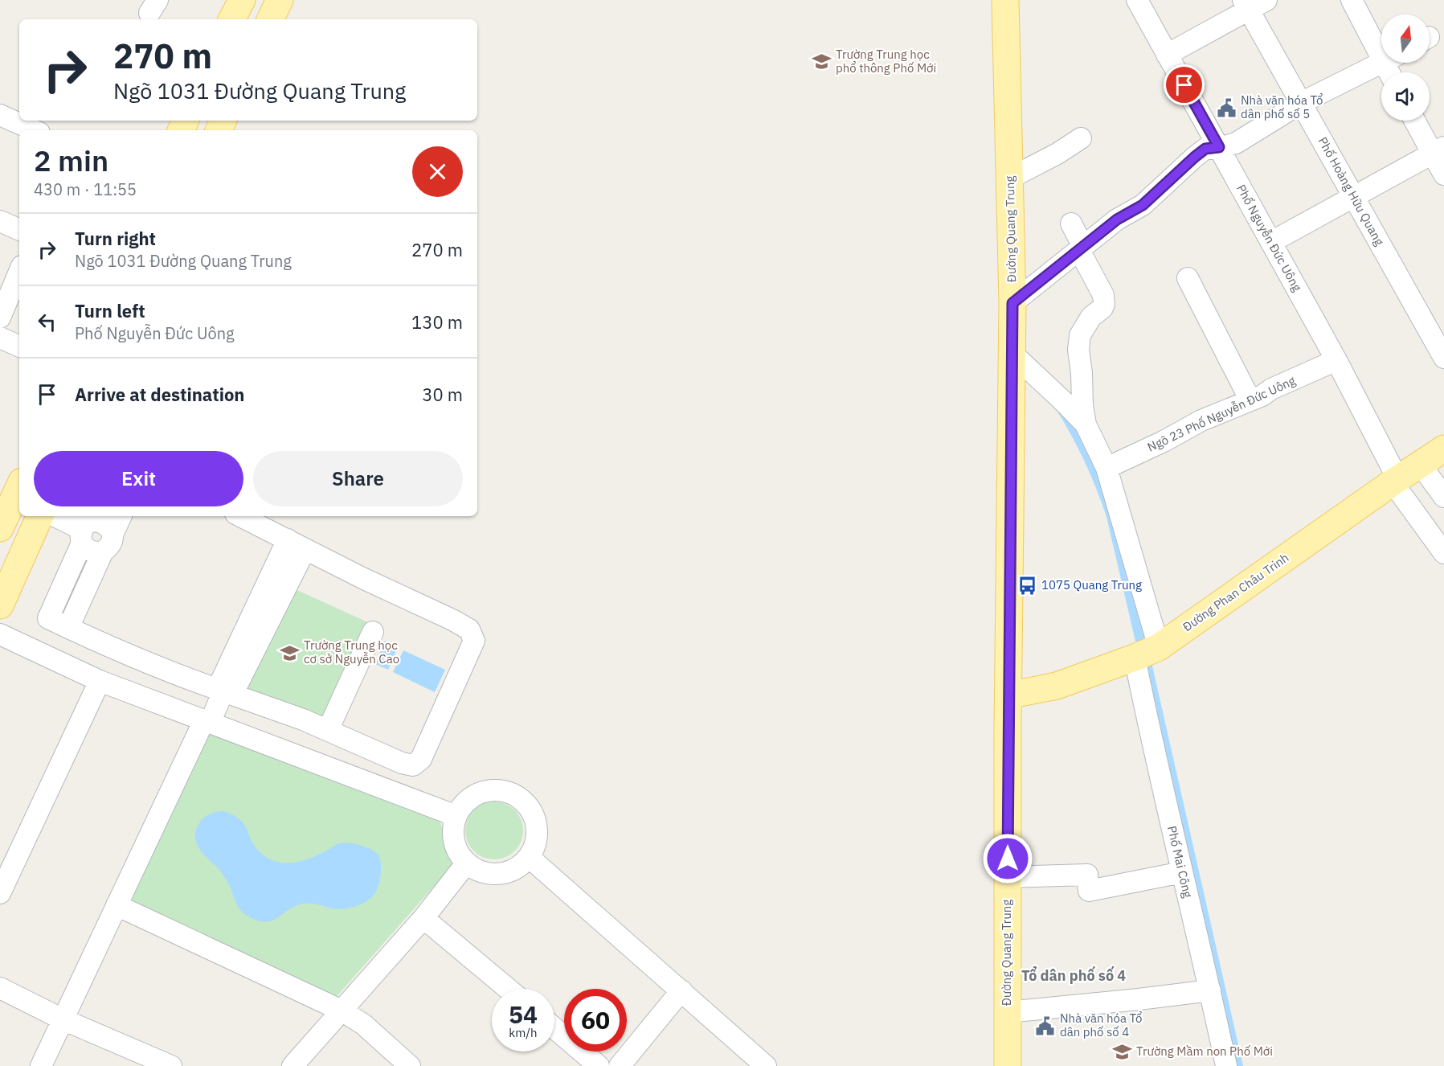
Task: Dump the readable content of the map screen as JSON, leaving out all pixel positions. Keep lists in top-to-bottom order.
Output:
{
  "streets": {
    "main road": ["Đường Quang Trung", "Đường Phan Châu Trinh"],
    "street": [
      "Phố Hoàng Hữu Quang",
      "Phố Nguyễn Đức Uông",
      "Ngõ 23 Phố Nguyễn Đức Uông",
      "Phố Mai Công"
    ]
  },
  "crossings": [
    ["Đường Quang Trung", "Đường Phan Châu Trinh"],
    ["Phố Nguyễn Đức Uông", "Ngõ 23 Phố Nguyễn Đức Uông"],
    ["Phố Nguyễn Đức Uông", "Đường Phan Châu Trinh"],
    ["Đường Phan Châu Trinh", "Phố Mai Công"]
  ],
  "districts": ["Tổ dân phố số 4"],
  "places": {
    "school or university": ["Trường Trung học phổ thông Phố Mới", "Trường Trung học cơ sở Nguyễn Cao", "Trường Mầm non Phố Mới"],
    "public building": ["Nhà văn hóa Tổ dân phố số 5", "Nhà văn hóa Tổ dân phố số 4"],
    "bus stop": ["1075 Quang Trung"]
  },
  "north": "top",
  "page": {
    "turn": ["270 m", "Ngõ 1031 Đường Quang Trung"],
    "heading": ["2 min", "430 m · 11:55"],
    "list": [
      {
        "name": "Turn right",
        "note": "Ngõ 1031 Đường Quang Trung",
        "value": "270 m"
      },
      {
        "name": "Turn left",
        "note": "Phố Nguyễn Đức Uông",
        "value": "130 m"
      },
      {
        "name": "Arrive at destination",
        "value": "30 m"
      }
    ],
    "buttons": ["Exit", "Share"],
    "speed": "54 km/h",
    "limit": "60"
  }
}
